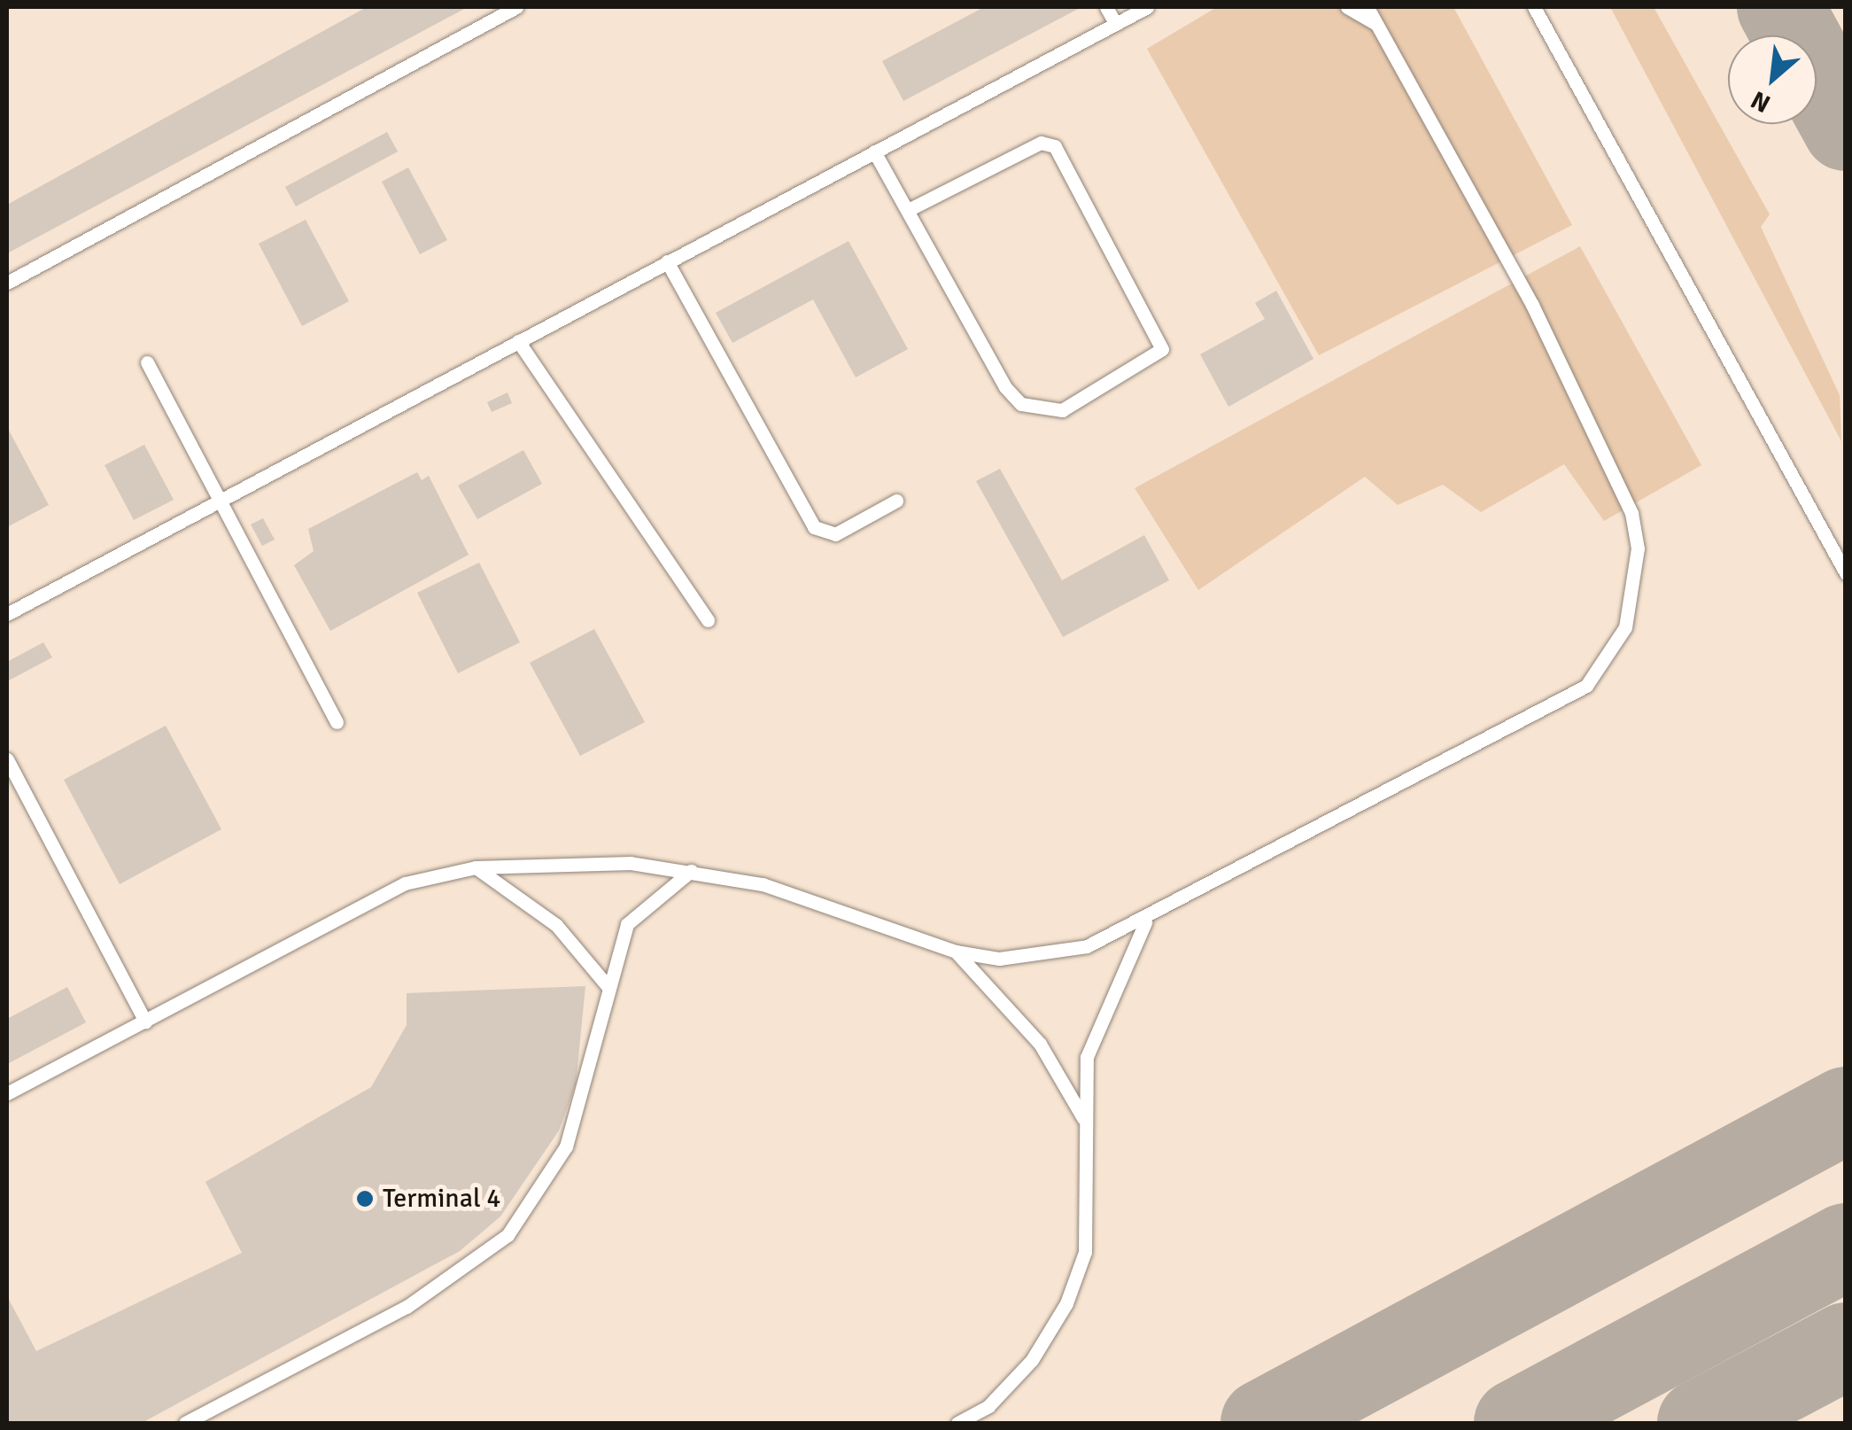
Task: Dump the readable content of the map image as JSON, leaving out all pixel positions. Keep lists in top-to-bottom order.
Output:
{
  "places": ["Terminal 4"],
  "north": "bottom left"
}
